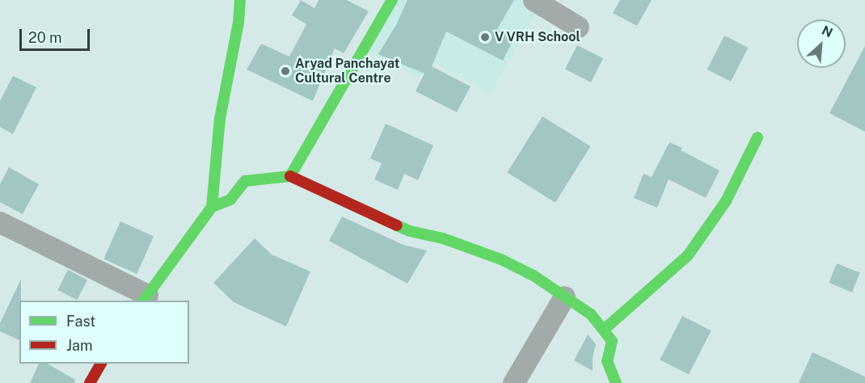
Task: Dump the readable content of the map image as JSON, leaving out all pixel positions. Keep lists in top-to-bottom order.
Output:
{
  "places": ["V VRH School", "Aryad Panchayat Cultural Centre"],
  "legend": ["Fast", "Jam"],
  "scale_bar": "20 m",
  "north": "top right"
}
